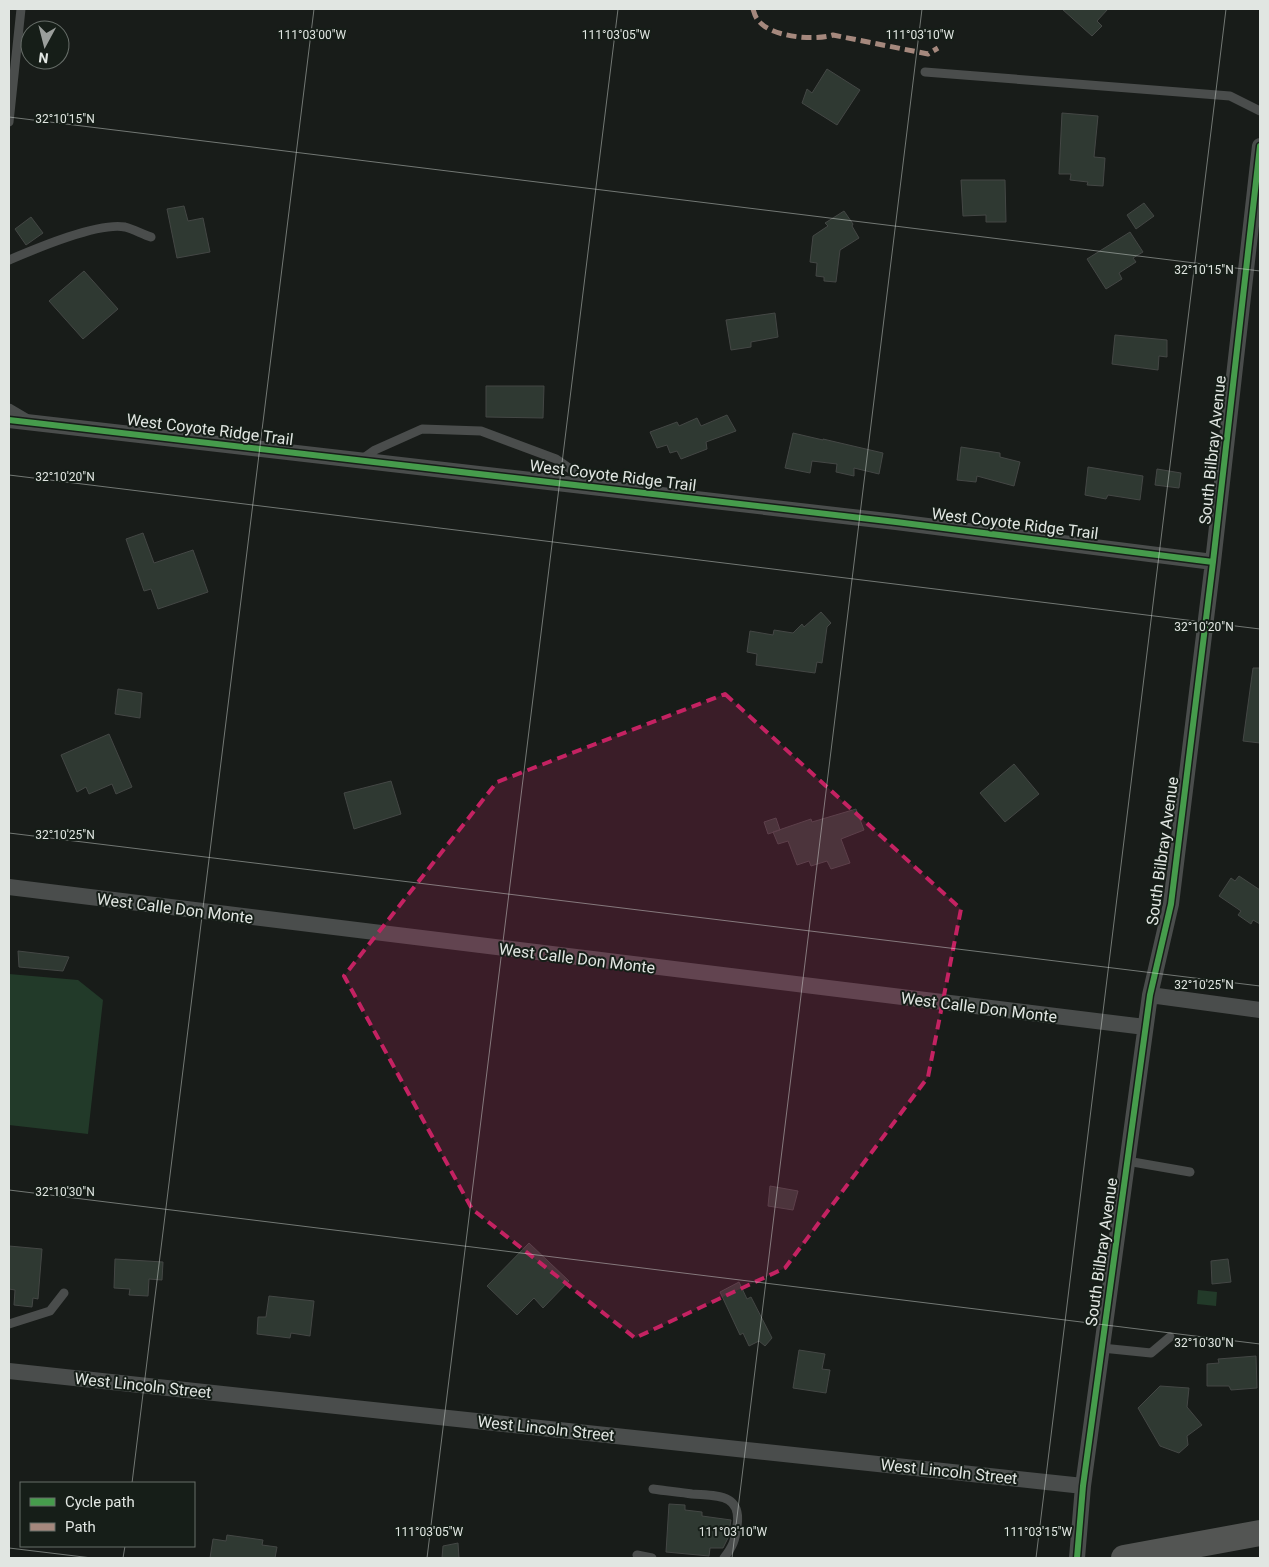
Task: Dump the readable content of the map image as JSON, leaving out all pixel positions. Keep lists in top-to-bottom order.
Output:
{
  "streets": {
    "street": [
      "West Coyote Ridge Trail",
      "South Bilbray Avenue",
      "West Calle Don Monte",
      "West Lincoln Street"
    ]
  },
  "crossings": [
    ["West Coyote Ridge Trail", "South Bilbray Avenue"],
    ["South Bilbray Avenue", "West Calle Don Monte"],
    ["South Bilbray Avenue", "West Lincoln Street"]
  ],
  "legend": ["Cycle path", "Path"],
  "north": "bottom",
  "coordinates": [
    "111°03'00\"W",
    "111°03'05\"W",
    "111°03'10\"W",
    "32°10'15\"N",
    "32°10'20\"N",
    "32°10'25\"N",
    "32°10'30\"N",
    "111°03'15\"W"
  ]
}
